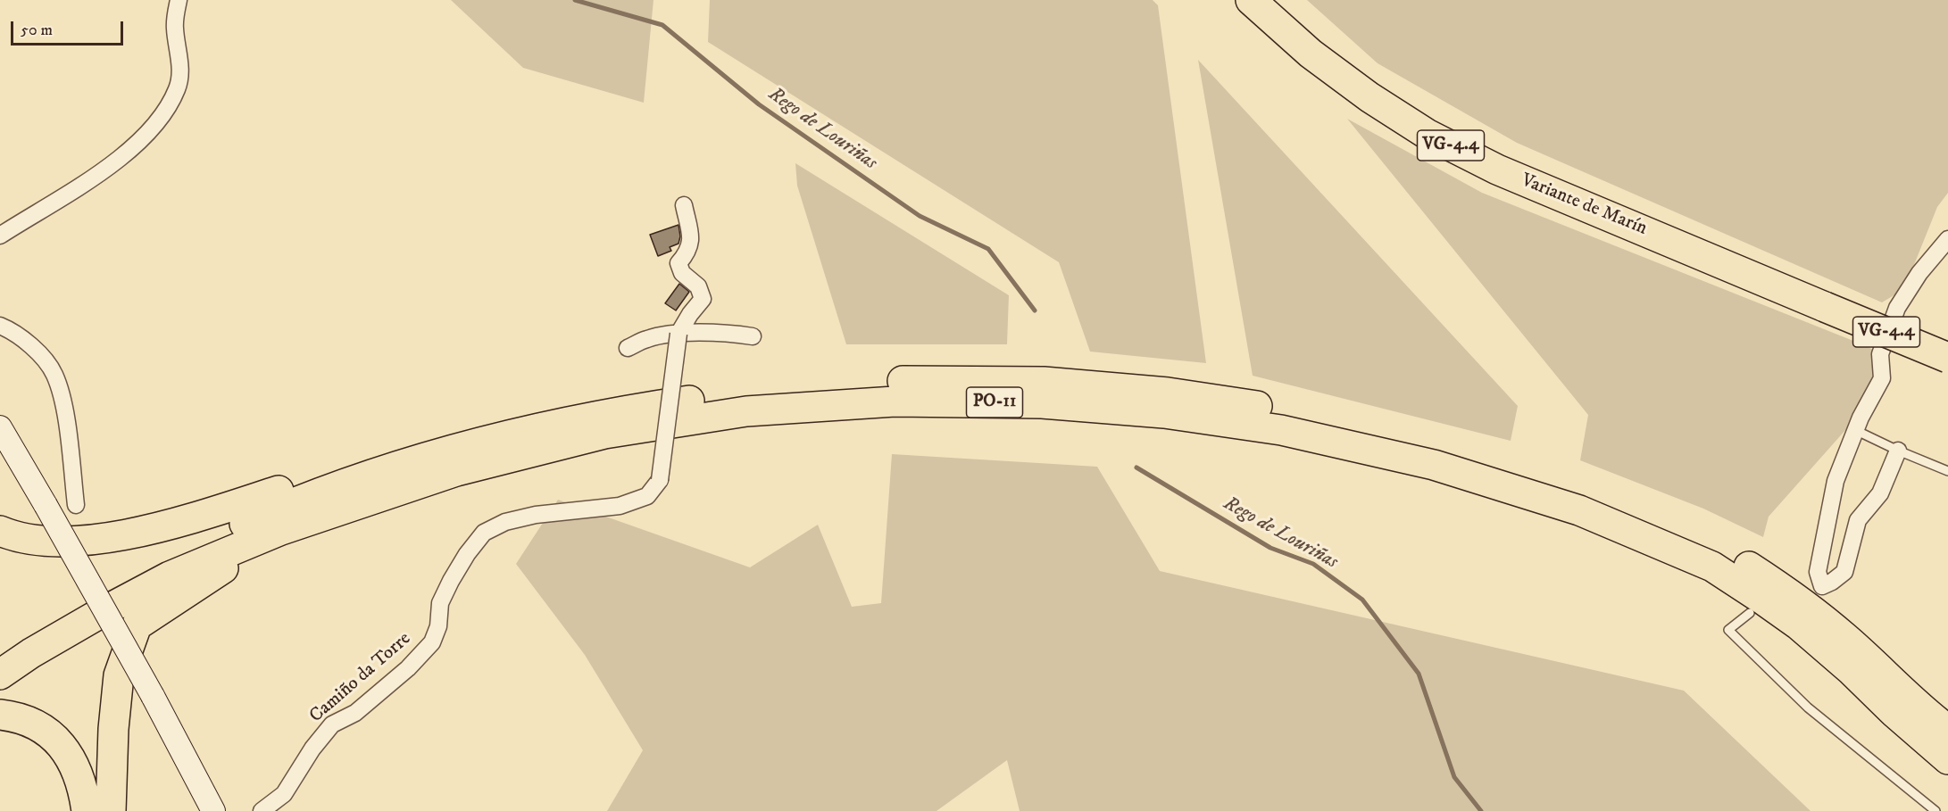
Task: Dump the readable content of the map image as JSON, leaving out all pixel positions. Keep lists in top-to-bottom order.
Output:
{
  "streets": {
    "highway": ["VG-4.4", "Variante de Marín", "PO-11"],
    "street": ["Camiño da Torre"]
  },
  "water": ["Rego de Louriñas"],
  "scale_bar": "50 m"
}
